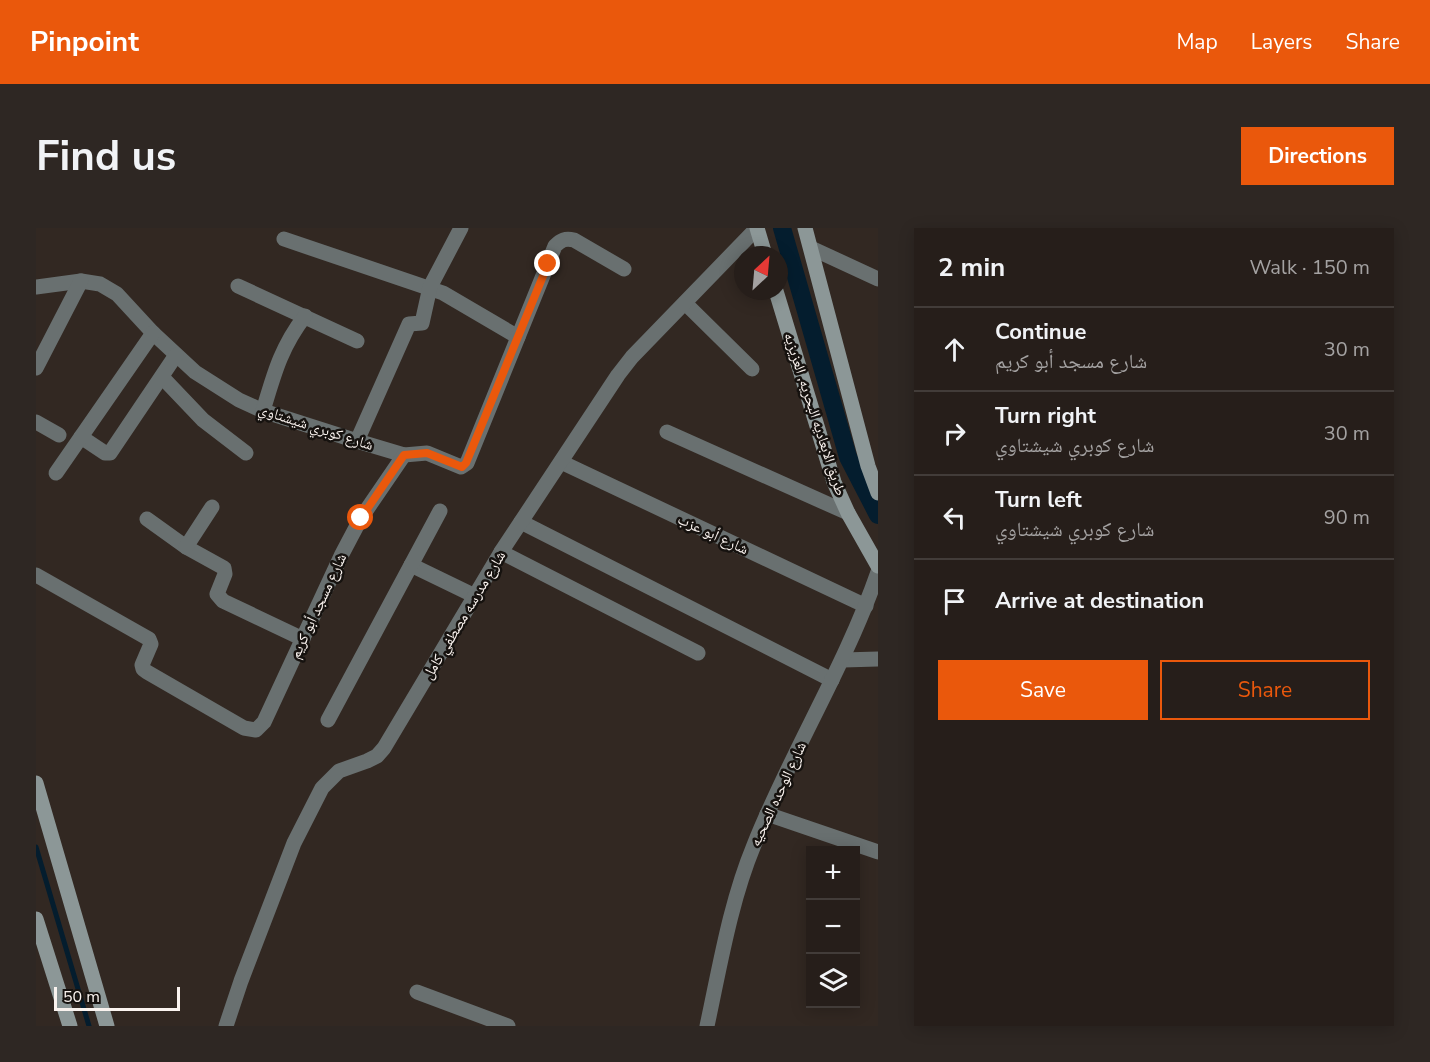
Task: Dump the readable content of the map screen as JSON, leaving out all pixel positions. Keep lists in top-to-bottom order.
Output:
{
  "streets": {
    "street": [
      "طريق الابعاديه البحريه, العزيزيه",
      "شارع كوبري شيشتاوي",
      "شارع أبو عزب",
      "شارع مسجد أبو كريم",
      "شارع مدرسه مصطفي كامل",
      "شارع الوحده الصحيه"
    ]
  },
  "crossings": [
    ["شارع كوبري شيشتاوي", "شارع مسجد أبو كريم"],
    ["شارع أبو عزب", "شارع مدرسه مصطفي كامل"],
    ["شارع أبو عزب", "شارع الوحده الصحيه"]
  ],
  "scale_bar": "50 m",
  "north": "top right",
  "page": {
    "header": "Pinpoint",
    "nav": ["Map", "Layers", "Share"],
    "buttons": [
      "Directions",
      ["Save", "Share"]
    ],
    "title": "Find us",
    "heading": ["2 min", "Walk · 150 m"],
    "list": [
      ["Continue", "شارع مسجد أبو كريم", "30 m"],
      ["Turn right", "شارع كوبري شيشتاوي", "30 m"],
      ["Turn left", "شارع كوبري شيشتاوي", "90 m"],
      "Arrive at destination"
    ],
    "map_buttons": ["+", "−"],
    "scale": "50 m"
  }
}
